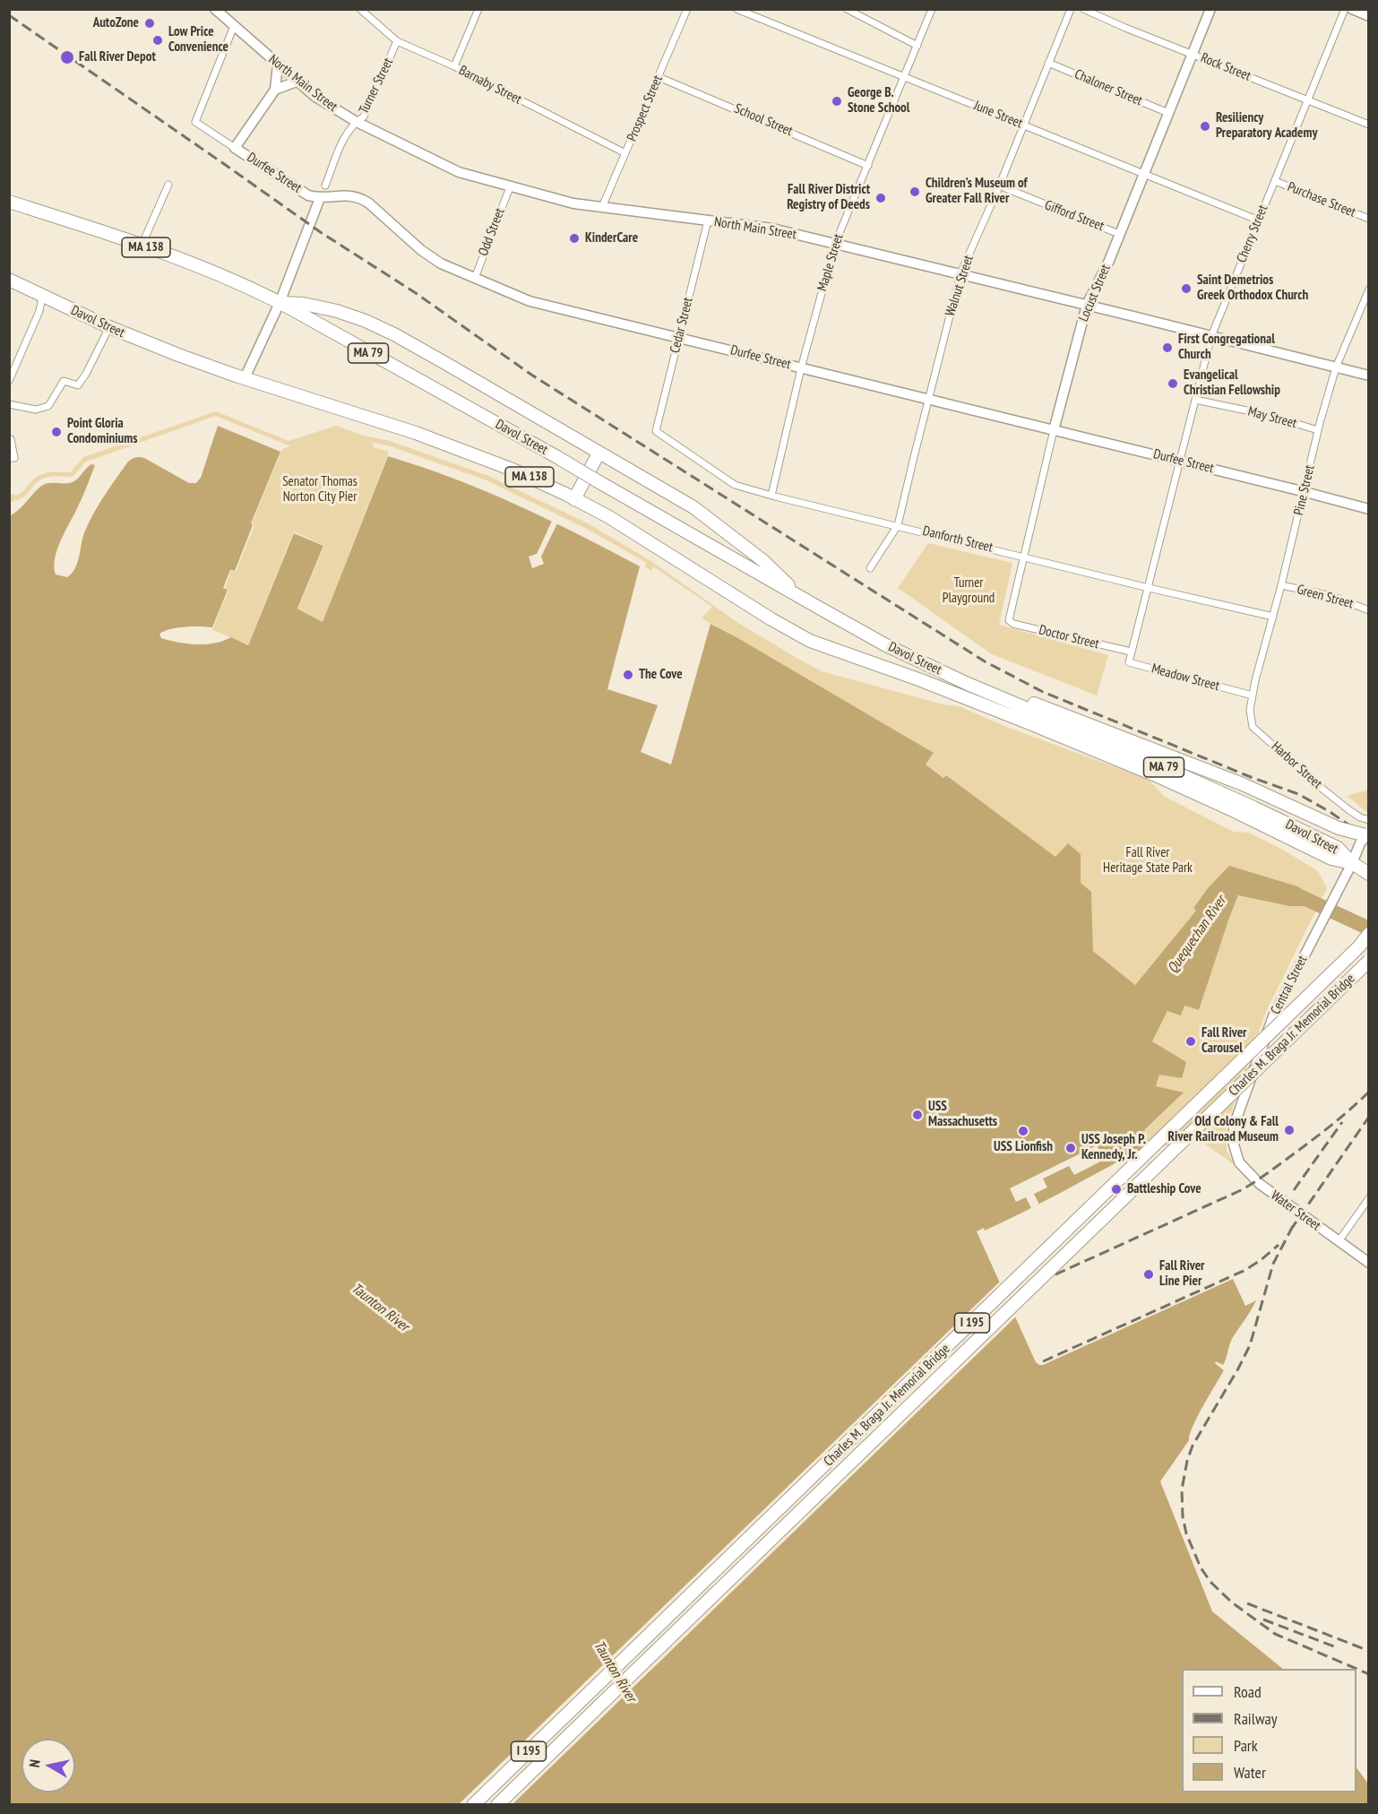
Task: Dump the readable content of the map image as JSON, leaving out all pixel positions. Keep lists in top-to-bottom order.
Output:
{
  "streets": {
    "highway": [
      "MA 138",
      "Davol Street",
      "MA 79",
      "Charles M. Braga Jr. Memorial Bridge",
      "I 195"
    ],
    "main road": [
      "North Main Street",
      "Durfee Street",
      "Locust Street",
      "Central Street",
      "Water Street"
    ],
    "street": [
      "Rock Street",
      "Barnaby Street",
      "Turner Street",
      "Chaloner Street",
      "Prospect Street",
      "June Street",
      "School Street",
      "Purchase Street",
      "Gifford Street",
      "Odd Street",
      "Cherry Street",
      "Maple Street",
      "Walnut Street",
      "Cedar Street",
      "May Street",
      "Pine Street",
      "Danforth Street",
      "Green Street",
      "Doctor Street",
      "Meadow Street",
      "Harbor Street"
    ]
  },
  "crossings": [
    ["Rock Street", "Cherry Street"],
    ["Rock Street", "Locust Street"],
    ["North Main Street", "Turner Street"],
    ["North Main Street", "Prospect Street"],
    ["North Main Street", "Durfee Street"],
    ["North Main Street", "Odd Street"],
    ["North Main Street", "Cherry Street"],
    ["North Main Street", "Maple Street"],
    ["North Main Street", "Walnut Street"],
    ["North Main Street", "Locust Street"],
    ["North Main Street", "Cedar Street"],
    ["North Main Street", "Pine Street"],
    ["Barnaby Street", "Turner Street"],
    ["Barnaby Street", "Prospect Street"],
    ["Chaloner Street", "Walnut Street"],
    ["Chaloner Street", "Locust Street"],
    ["Prospect Street", "School Street"],
    ["June Street", "Cherry Street"],
    ["June Street", "Maple Street"],
    ["June Street", "Walnut Street"],
    ["June Street", "Locust Street"],
    ["School Street", "Maple Street"],
    ["Durfee Street", "Odd Street"],
    ["Durfee Street", "Cherry Street"],
    ["Durfee Street", "Maple Street"],
    ["Durfee Street", "Walnut Street"],
    ["Durfee Street", "Locust Street"],
    ["Durfee Street", "Cedar Street"],
    ["Durfee Street", "Pine Street"],
    ["Purchase Street", "Cherry Street"],
    ["Gifford Street", "Walnut Street"],
    ["Gifford Street", "Locust Street"],
    ["Cherry Street", "May Street"],
    ["Cherry Street", "Danforth Street"],
    ["Cherry Street", "Doctor Street"],
    ["Cherry Street", "Meadow Street"],
    ["Maple Street", "Danforth Street"],
    ["Walnut Street", "Danforth Street"],
    ["Locust Street", "Danforth Street"],
    ["Locust Street", "Doctor Street"],
    ["Davol Street", "MA 79"],
    ["Davol Street", "Central Street"],
    ["Cedar Street", "Danforth Street"],
    ["MA 79", "Central Street"],
    ["May Street", "Pine Street"],
    ["Pine Street", "Danforth Street"],
    ["Pine Street", "Green Street"],
    ["Pine Street", "Meadow Street"],
    ["Pine Street", "Harbor Street"],
    ["Doctor Street", "Meadow Street"],
    ["Meadow Street", "Harbor Street"],
    ["Central Street", "Water Street"]
  ],
  "water": ["Quequechan River", "Taunton River"],
  "parks": ["Senator Thomas Norton City Pier", "Turner Playground", "Fall River Heritage State Park"],
  "places": [
    "AutoZone",
    "Low Price Convenience",
    "Fall River Depot",
    "George B. Stone School",
    "Resiliency Preparatory Academy",
    "Children’s Museum of Greater Fall River",
    "Fall River District Registry of Deeds",
    "KinderCare",
    "Saint Demetrios Greek Orthodox Church",
    "First Congregational Church",
    "Evangelical Christian Fellowship",
    "Point Gloria Condominiums",
    "The Cove",
    "Fall River Carousel",
    "USS Massachusetts",
    "Old Colony & Fall River Railroad Museum",
    "USS Lionfish",
    "USS Joseph P. Kennedy, Jr.",
    "Battleship Cove",
    "Fall River Line Pier"
  ],
  "legend": [
    "Road",
    "Railway",
    "Park",
    "Water"
  ],
  "north": "left"
}
